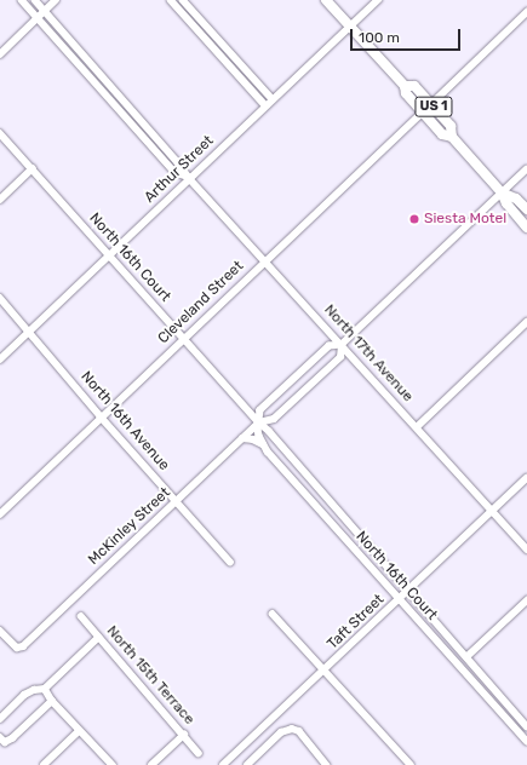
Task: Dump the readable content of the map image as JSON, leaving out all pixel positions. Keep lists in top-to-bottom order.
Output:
{
  "streets": {
    "main road": ["US 1"],
    "street": [
      "Arthur Street",
      "North 16th Court",
      "Cleveland Street",
      "North 17th Avenue",
      "North 16th Avenue",
      "McKinley Street",
      "Taft Street",
      "North 15th Terrace"
    ]
  },
  "crossings": [
    ["US 1", "Arthur Street"],
    ["US 1", "Cleveland Street"],
    ["US 1", "McKinley Street"],
    ["Arthur Street", "North 16th Court"],
    ["Arthur Street", "North 17th Avenue"],
    ["Arthur Street", "North 16th Avenue"],
    ["North 16th Court", "Cleveland Street"],
    ["North 16th Court", "McKinley Street"],
    ["North 16th Court", "Taft Street"],
    ["Cleveland Street", "North 17th Avenue"],
    ["Cleveland Street", "North 16th Avenue"],
    ["North 17th Avenue", "McKinley Street"],
    ["North 17th Avenue", "Taft Street"],
    ["North 16th Avenue", "McKinley Street"]
  ],
  "places": ["Siesta Motel"],
  "scale_bar": "100 m"
}
